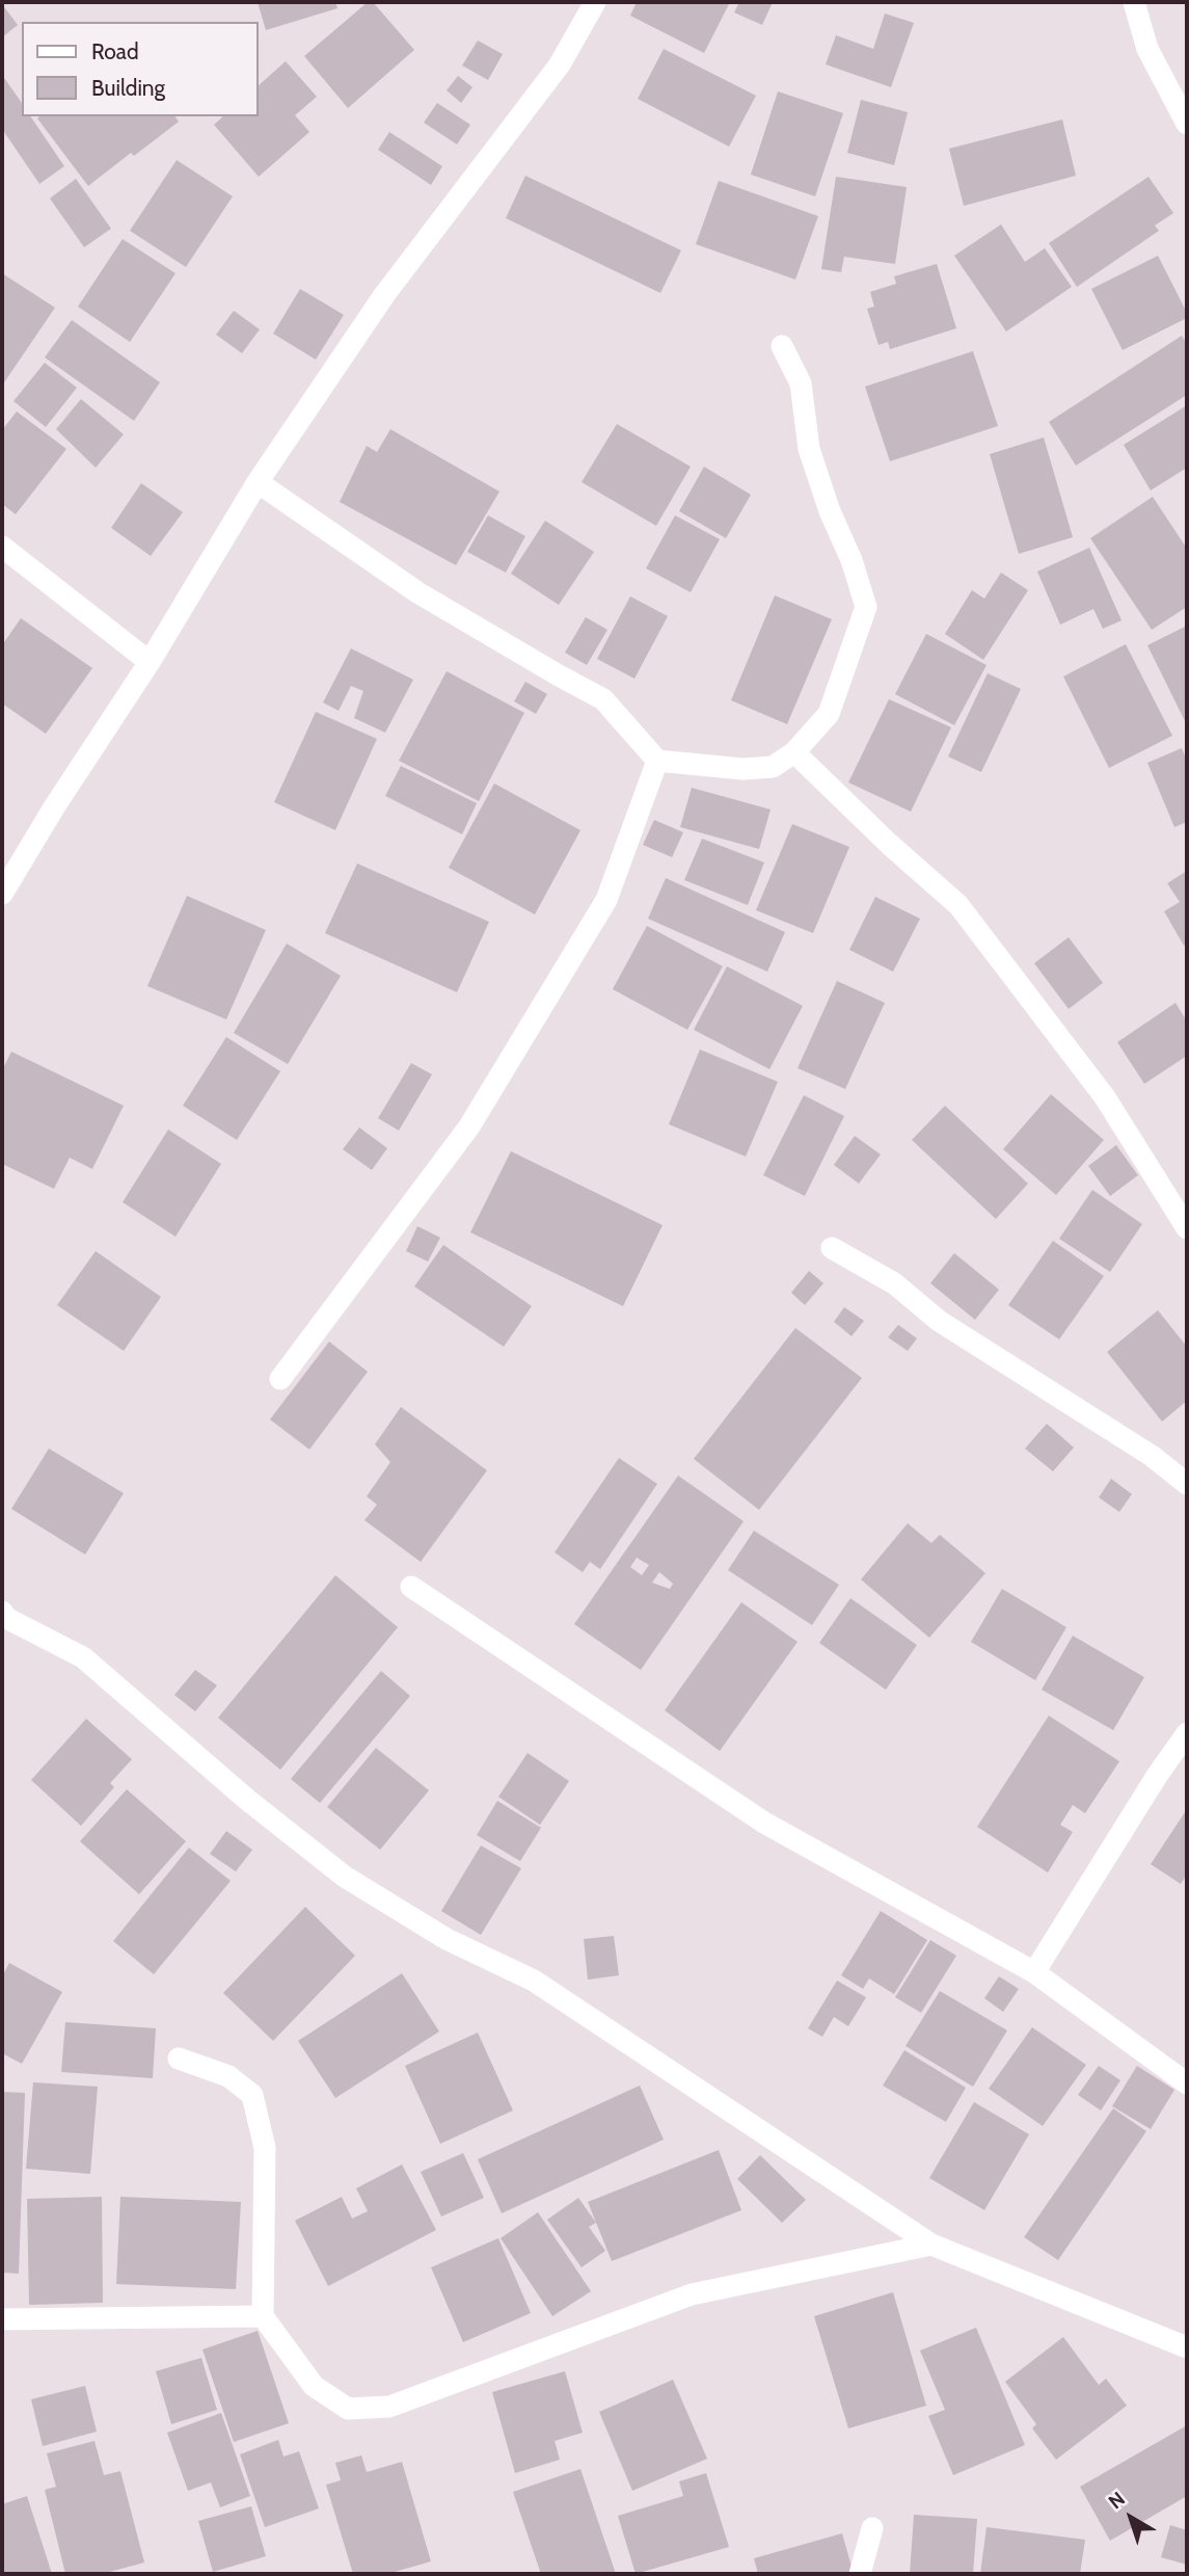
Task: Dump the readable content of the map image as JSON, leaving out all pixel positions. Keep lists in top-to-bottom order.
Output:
{
  "legend": ["Road", "Building"],
  "north": "top left"
}
